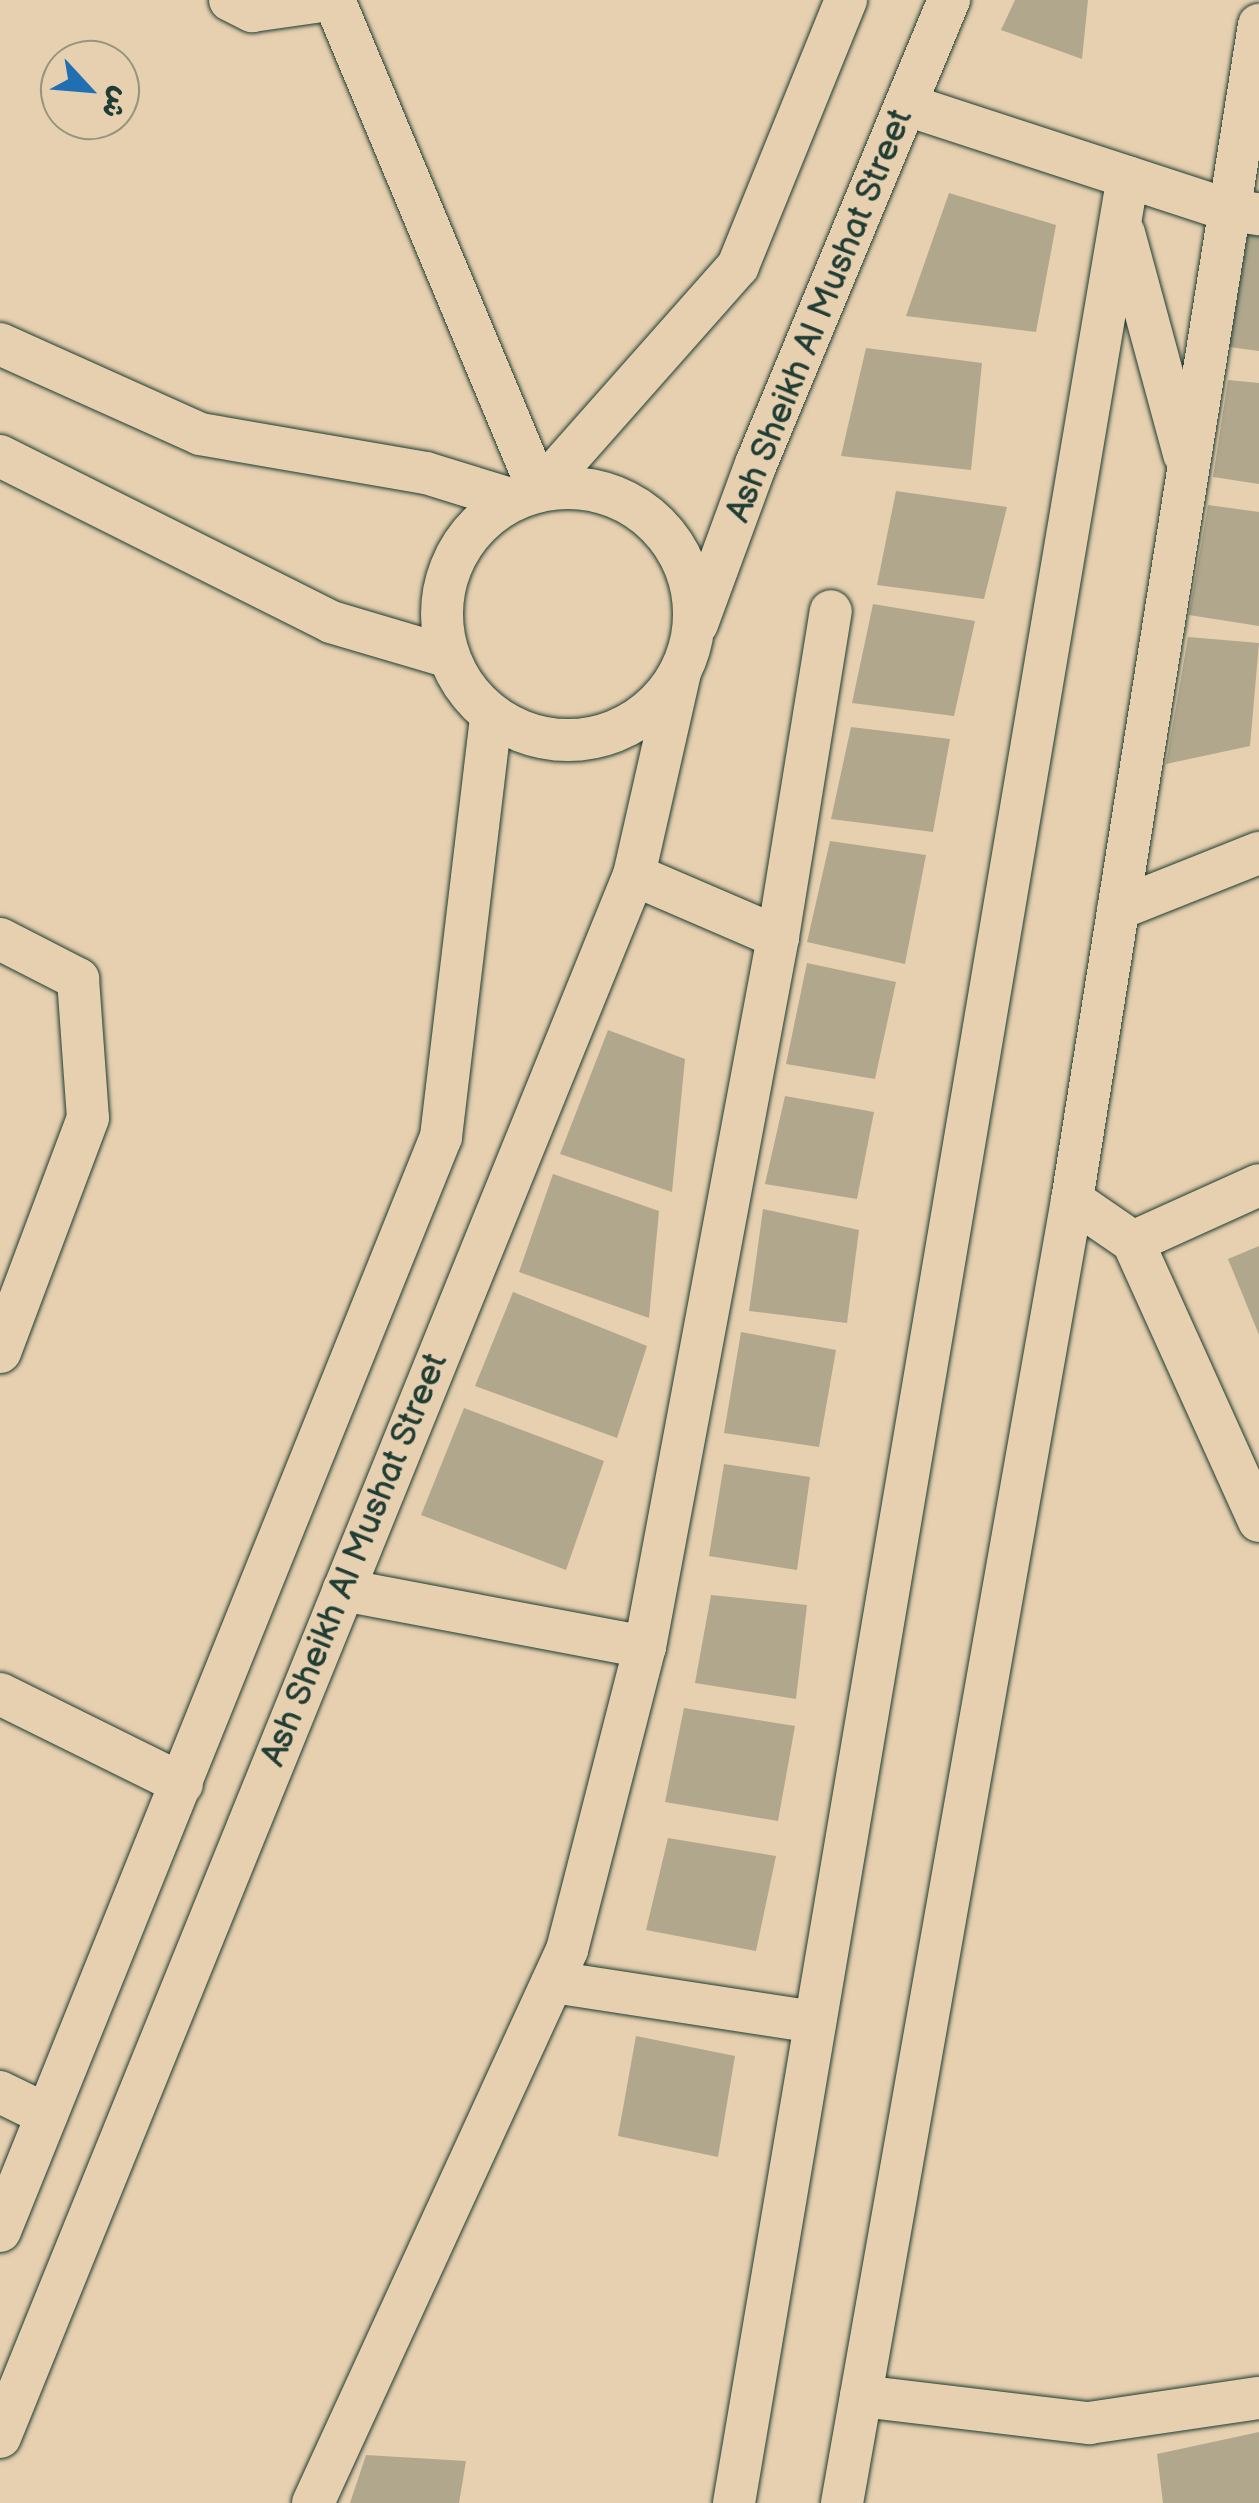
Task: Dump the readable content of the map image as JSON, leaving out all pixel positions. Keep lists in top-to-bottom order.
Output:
{
  "streets": {
    "street": ["Ash Sheikh Al Mushat Street"]
  },
  "north": "bottom right"
}
